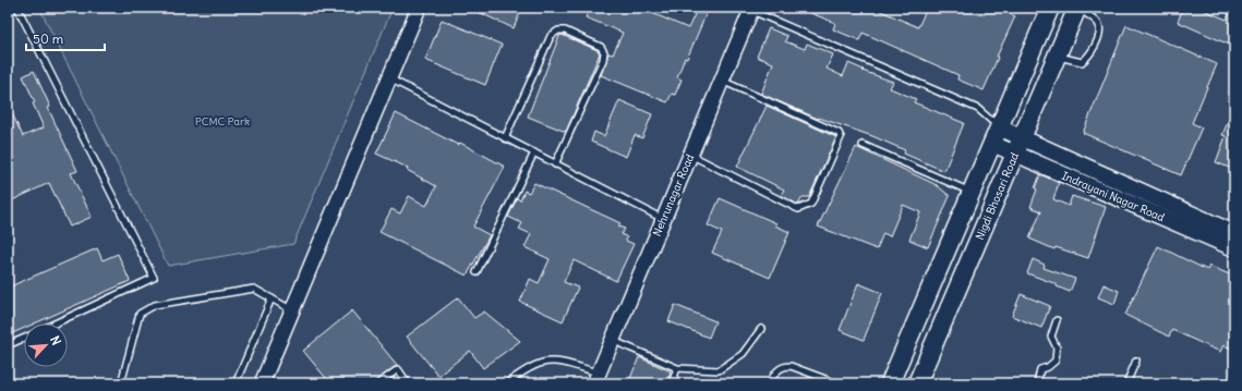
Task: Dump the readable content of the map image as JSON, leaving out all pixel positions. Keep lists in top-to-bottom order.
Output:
{
  "streets": {
    "main road": ["Nigdi Bhosari Road", "Indrayani Nagar Road"],
    "street": ["Nehrunagar Road"]
  },
  "crossings": [
    ["Nigdi Bhosari Road", "Indrayani Nagar Road"]
  ],
  "parks": ["PCMC Park"],
  "scale_bar": "50 m",
  "north": "top right"
}
